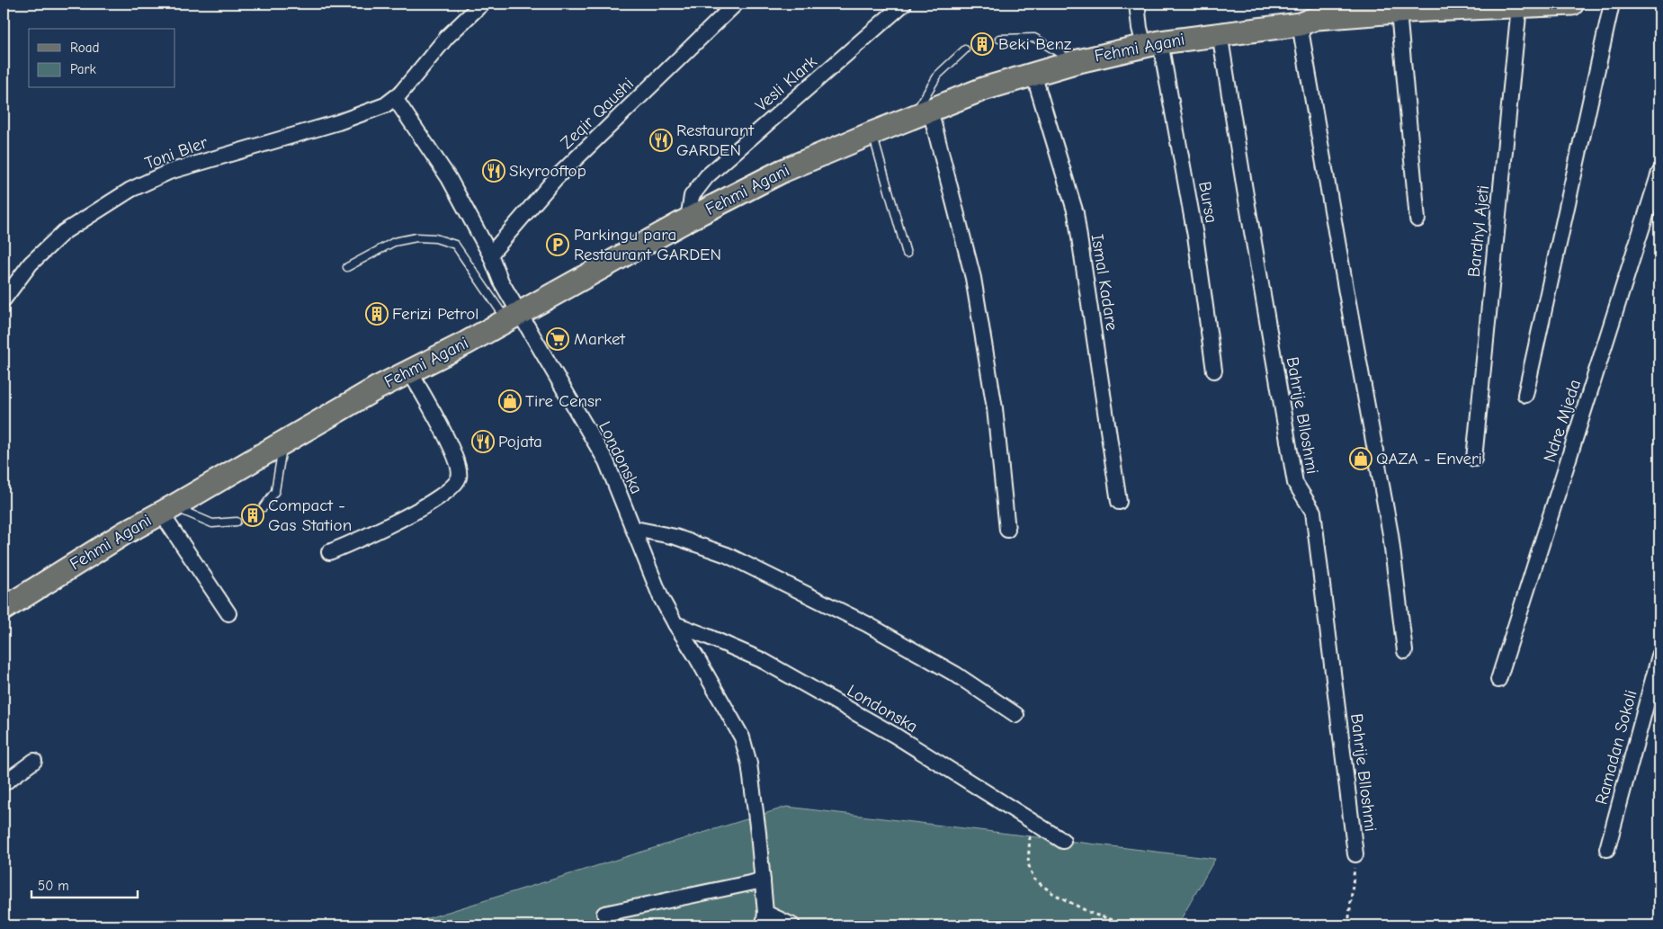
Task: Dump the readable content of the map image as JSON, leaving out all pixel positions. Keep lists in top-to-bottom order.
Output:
{
  "streets": {
    "main road": ["Fehmi Agani"],
    "street": [
      "Vesli Klark",
      "Zeqir Qaushi",
      "Toni Bler",
      "Bursa",
      "Bardhyl Ajeti",
      "Ismal Kadare",
      "Bahrije Blloshmi",
      "Ndre Mjeda",
      "Londonska",
      "Ramadan Sokoli"
    ]
  },
  "crossings": [
    ["Fehmi Agani", "Vesli Klark"],
    ["Fehmi Agani", "Bursa"],
    ["Fehmi Agani", "Bardhyl Ajeti"],
    ["Fehmi Agani", "Ismal Kadare"],
    ["Fehmi Agani", "Bahrije Blloshmi"],
    ["Fehmi Agani", "Londonska"]
  ],
  "places": {
    "building": ["Beki Benz", "Ferizi Petrol", "Compact - Gas Station"],
    "restaurant": ["Restaurant GARDEN", "Skyrooftop", "Pojata"],
    "parking": ["Parkingu para Restaurant GARDEN"],
    "supermarket": ["Market"],
    "shop": ["Tire Censr", "QAZA - Enveri"]
  },
  "legend": ["Road", "Park"],
  "scale_bar": "50 m"
}
